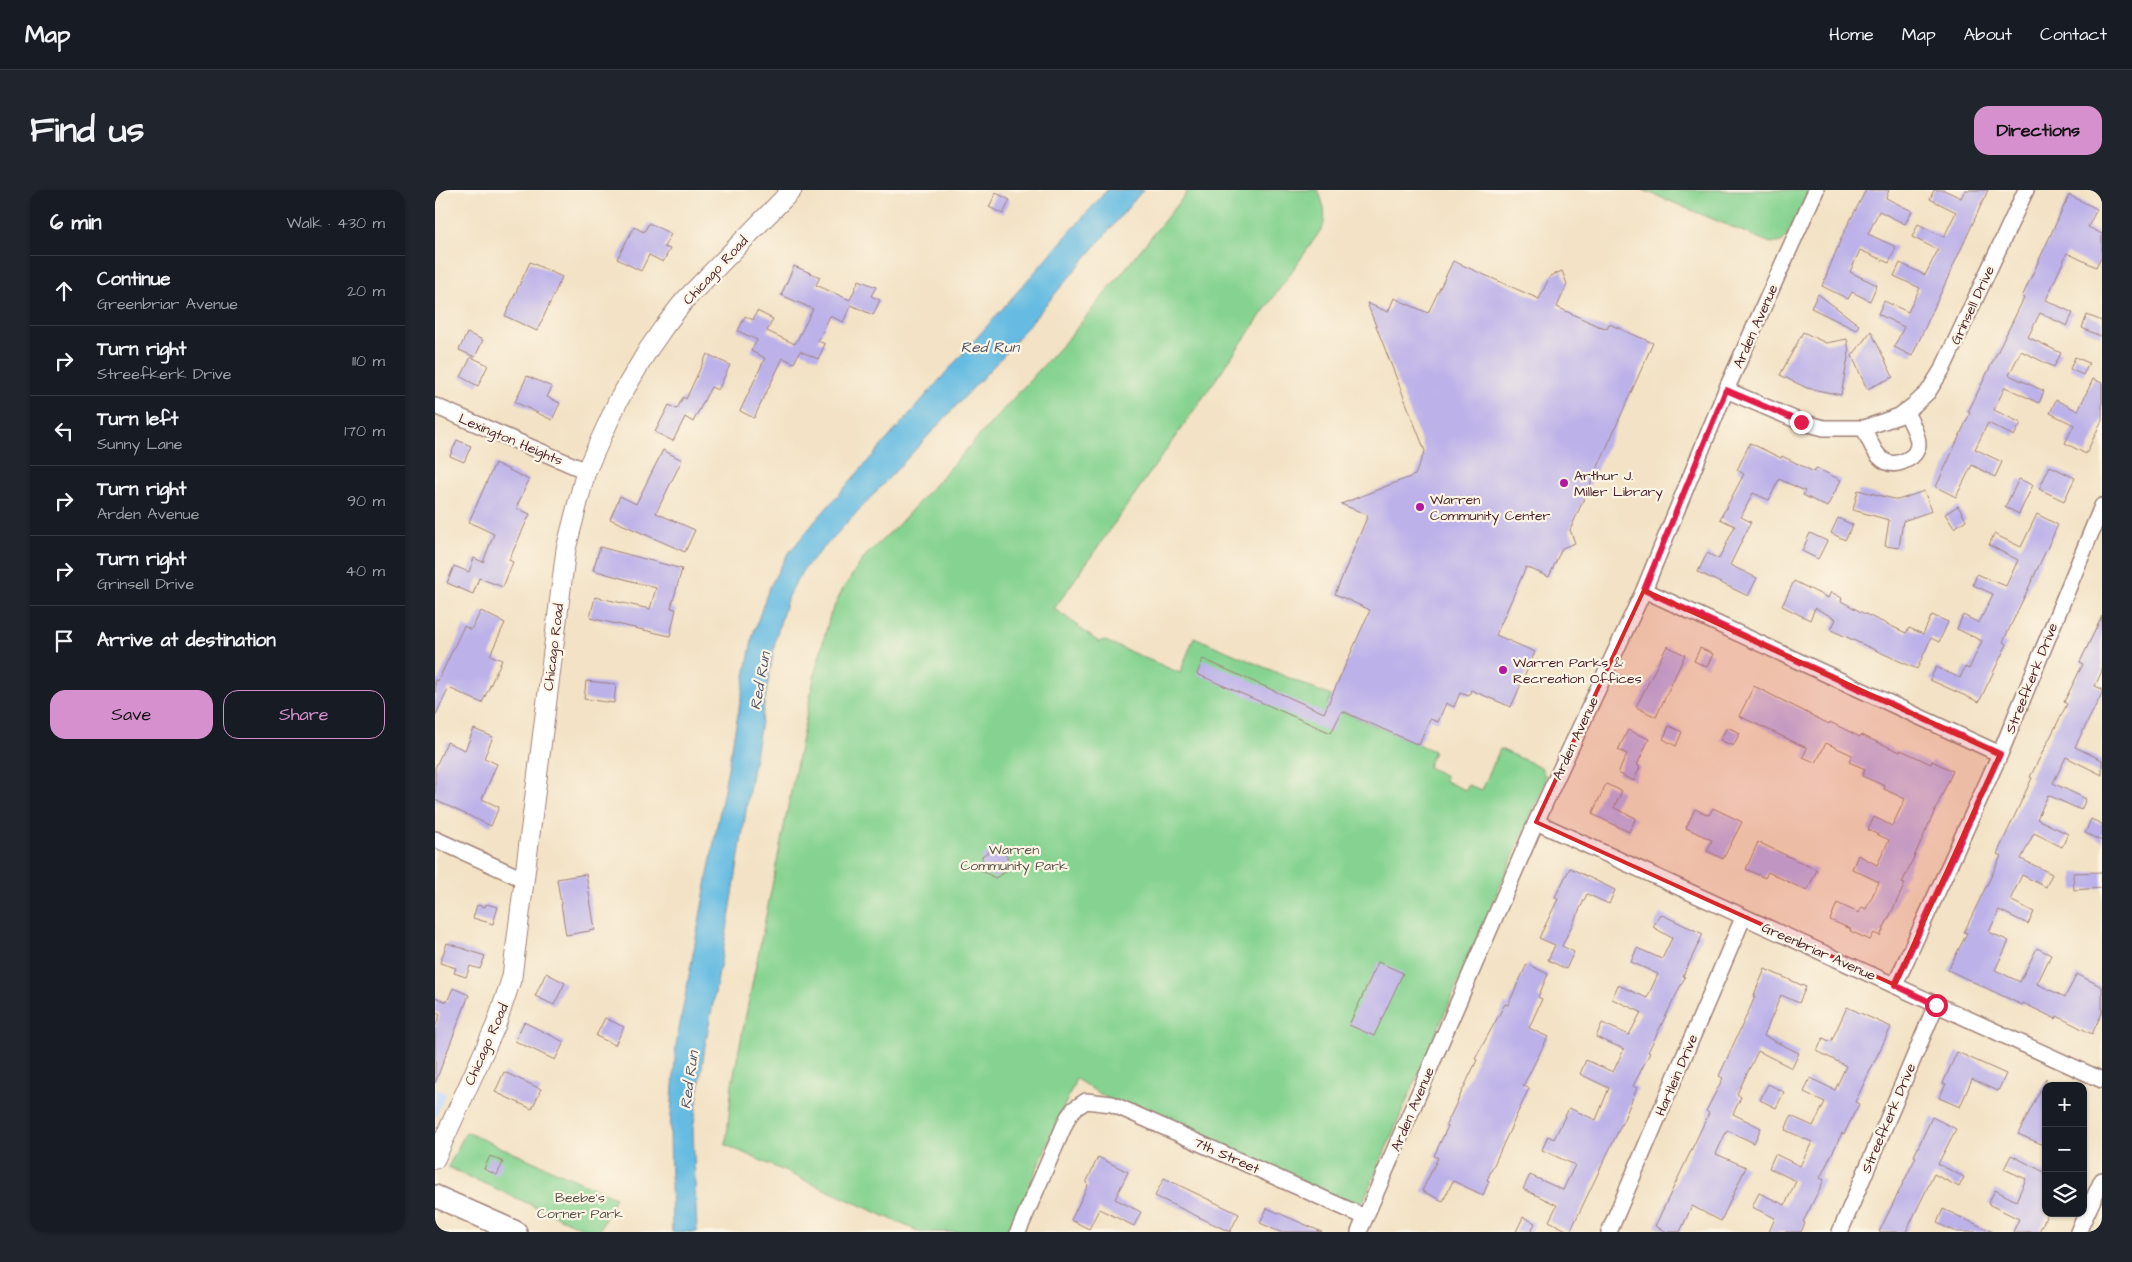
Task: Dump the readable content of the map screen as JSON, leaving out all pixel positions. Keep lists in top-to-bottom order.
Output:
{
  "streets": {
    "street": [
      "Chicago Road",
      "Grinsell Drive",
      "Arden Avenue",
      "Lexington Heights",
      "Streefkerk Drive",
      "Greenbriar Avenue",
      "Hartlein Drive",
      "7th Street"
    ]
  },
  "crossings": [
    ["Chicago Road", "Lexington Heights"],
    ["Grinsell Drive", "Arden Avenue"],
    ["Arden Avenue", "Greenbriar Avenue"],
    ["Arden Avenue", "7th Street"],
    ["Streefkerk Drive", "Greenbriar Avenue"],
    ["Greenbriar Avenue", "Hartlein Drive"]
  ],
  "water": ["Red Run"],
  "parks": ["Warren Community Park", "Beebe's Corner Park"],
  "places": ["Arthur J. Miller Library", "Warren Community Center", "Warren Parks & Recreation Offices"],
  "page": {
    "header": "Map",
    "nav": [
      "Home",
      "Map",
      "About",
      "Contact"
    ],
    "title": "Find us",
    "buttons": [
      "Directions",
      ["Save", "Share"]
    ],
    "heading": ["6 min", "Walk · 430 m"],
    "list": [
      ["Continue", "Greenbriar Avenue", "20 m"],
      ["Turn right", "Streefkerk Drive", "110 m"],
      ["Turn left", "Sunny Lane", "170 m"],
      ["Turn right", "Arden Avenue", "90 m"],
      ["Turn right", "Grinsell Drive", "40 m"],
      "Arrive at destination"
    ],
    "map_buttons": ["+", "−"]
  }
}
